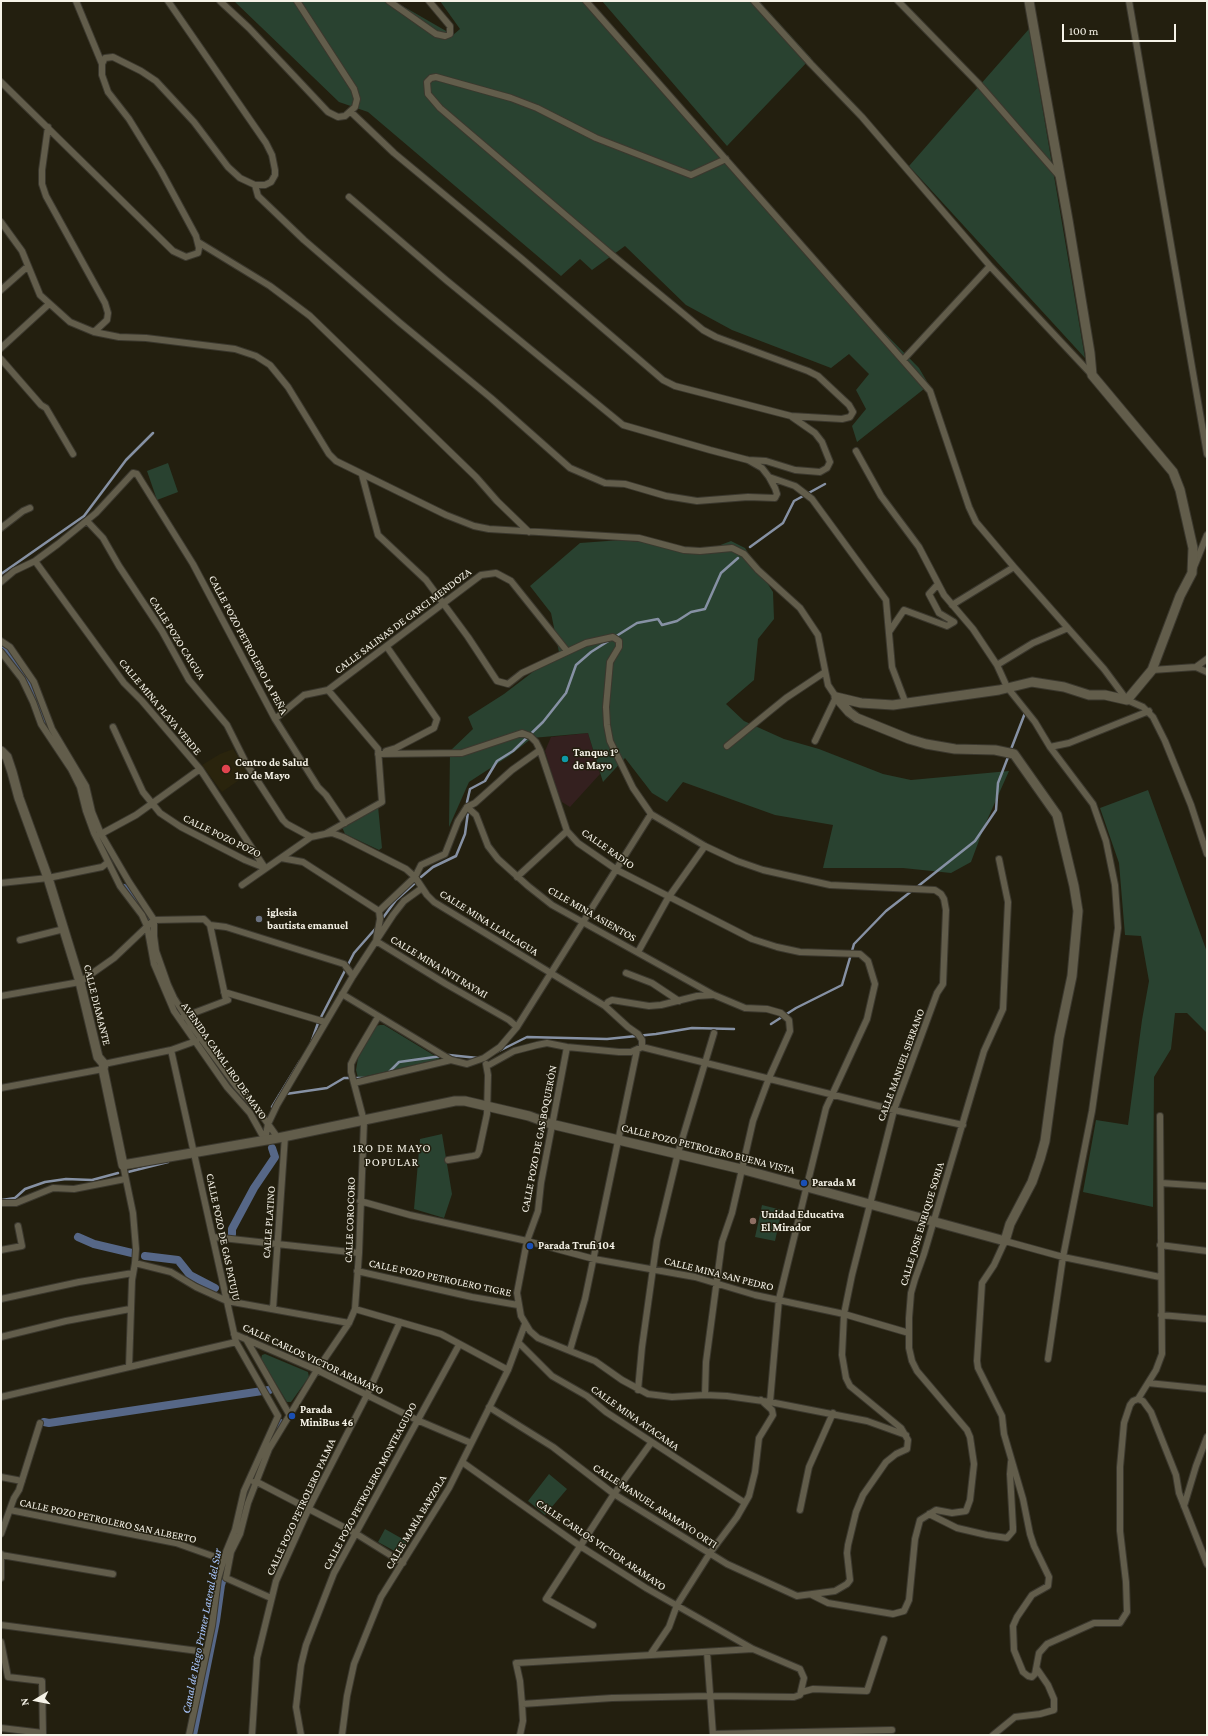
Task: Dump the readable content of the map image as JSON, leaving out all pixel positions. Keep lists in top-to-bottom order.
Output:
{
  "streets": {
    "street": [
      "CALLE SALINAS DE GARCI MENDOZA",
      "CALLE POZO CAIGUA",
      "CALLE POZO PETROLERO LA PEÑA",
      "CALLE MINA PLAYA VERDE",
      "CALLE POZO POZO",
      "CALLE RADIO",
      "CLLE MINA ASIENTOS",
      "CALLE MINA LLALLAGUA",
      "CALLE MINA INTI RAYMI",
      "CALLE DIAMANTE",
      "AVENIDA CANAL 1RO DE MAYO",
      "CALLE MANUEL SERRANO",
      "CALLE POZO DE GAS BOQUERÓN",
      "CALLE POZO PETROLERO BUENA VISTA",
      "CALLE COROCORO",
      "CALLE PLATINO",
      "CALLE JOSE ENRIQUE SORIA",
      "CALLE POZO DE GAS PATUJU",
      "CALLE MINA SAN PEDRO",
      "CALLE POZO PETROLERO TIGRE",
      "CALLE CARLOS VICTOR ARAMAYO",
      "CALLE MINA ATACAMA",
      "CALLE POZO PETROLERO MONTEAGUDO",
      "CALLE MANUEL ARAMAYO ORTI",
      "CALLE POZO PETROLERO PALMA",
      "CALLE POZO PETROLERO SAN ALBERTO",
      "CALLE MARÍA BARZOLA"
    ]
  },
  "crossings": [
    ["CALLE SALINAS DE GARCI MENDOZA", "CALLE POZO PETROLERO LA PEÑA"],
    ["CALLE POZO CAIGUA", "CALLE POZO PETROLERO LA PEÑA"],
    ["CALLE POZO CAIGUA", "CALLE POZO POZO"],
    ["CALLE POZO PETROLERO LA PEÑA", "CALLE POZO POZO"],
    ["CALLE MINA PLAYA VERDE", "CALLE POZO POZO"],
    ["CALLE POZO POZO", "CALLE MINA LLALLAGUA"],
    ["CALLE DIAMANTE", "CALLE POZO PETROLERO BUENA VISTA"],
    ["CALLE DIAMANTE", "CALLE CARLOS VICTOR ARAMAYO"],
    ["AVENIDA CANAL 1RO DE MAYO", "CALLE POZO PETROLERO BUENA VISTA"],
    ["AVENIDA CANAL 1RO DE MAYO", "CALLE PLATINO"],
    ["CALLE MANUEL SERRANO", "CALLE POZO PETROLERO BUENA VISTA"],
    ["CALLE MANUEL SERRANO", "CALLE MINA SAN PEDRO"],
    ["CALLE POZO DE GAS BOQUERÓN", "CALLE POZO PETROLERO BUENA VISTA"],
    ["CALLE POZO DE GAS BOQUERÓN", "CALLE MINA SAN PEDRO"],
    ["CALLE POZO DE GAS BOQUERÓN", "CALLE POZO PETROLERO TIGRE"],
    ["CALLE POZO PETROLERO BUENA VISTA", "CALLE COROCORO"],
    ["CALLE POZO PETROLERO BUENA VISTA", "CALLE PLATINO"],
    ["CALLE POZO PETROLERO BUENA VISTA", "CALLE JOSE ENRIQUE SORIA"],
    ["CALLE POZO PETROLERO BUENA VISTA", "CALLE POZO DE GAS PATUJU"],
    ["CALLE COROCORO", "CALLE MINA SAN PEDRO"],
    ["CALLE COROCORO", "CALLE POZO PETROLERO TIGRE"],
    ["CALLE COROCORO", "CALLE CARLOS VICTOR ARAMAYO"],
    ["CALLE JOSE ENRIQUE SORIA", "CALLE MINA SAN PEDRO"],
    ["CALLE POZO DE GAS PATUJU", "CALLE CARLOS VICTOR ARAMAYO"],
    ["CALLE CARLOS VICTOR ARAMAYO", "CALLE POZO PETROLERO MONTEAGUDO"],
    ["CALLE CARLOS VICTOR ARAMAYO", "CALLE POZO PETROLERO PALMA"],
    ["CALLE CARLOS VICTOR ARAMAYO", "CALLE MARÍA BARZOLA"],
    ["CALLE MINA ATACAMA", "CALLE MARÍA BARZOLA"],
    ["CALLE MANUEL ARAMAYO ORTI", "CALLE MARÍA BARZOLA"]
  ],
  "districts": ["1RO DE MAYO POPULAR"],
  "water": ["Canal de Riego Primer Lateral del Sur"],
  "places": [
    "Tanque 1° de Mayo",
    "Centro de Salud 1ro de Mayo",
    "iglesia bautista emanuel",
    "Parada M",
    "Unidad Educativa El Mirador",
    "Parada Trufi 104",
    "Parada MiniBus 46"
  ],
  "scale_bar": "100 m",
  "north": "left"
}
